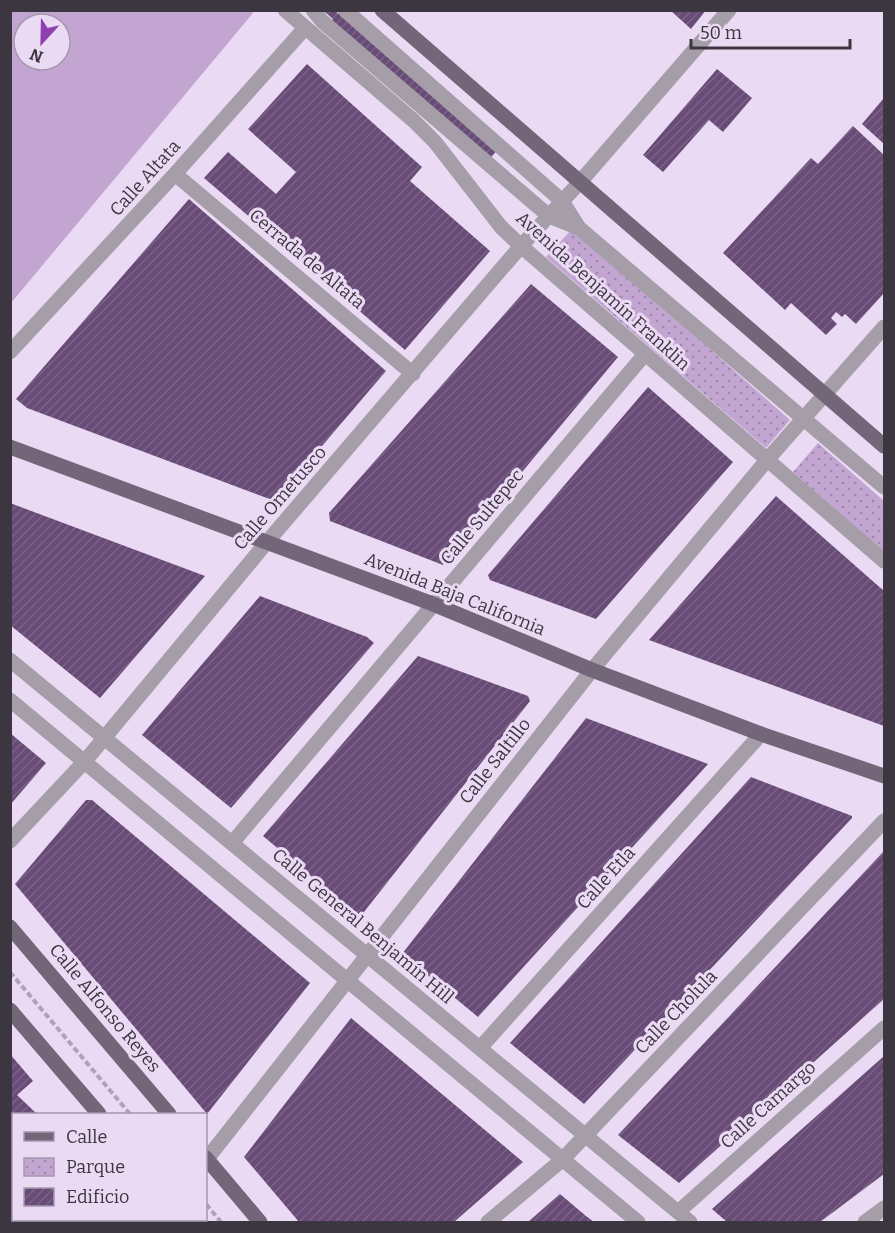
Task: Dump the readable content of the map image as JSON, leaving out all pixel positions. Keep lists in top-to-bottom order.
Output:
{
  "streets": {
    "main road": ["Avenida Baja California", "Calle Alfonso Reyes"],
    "street": [
      "Calle Altata",
      "Cerrada de Altata",
      "Avenida Benjamín Franklin",
      "Calle Ometusco",
      "Calle Sultepec",
      "Calle Saltillo",
      "Calle Etla",
      "Calle General Benjamín Hill",
      "Calle Cholula",
      "Calle Camargo"
    ]
  },
  "crossings": [
    ["Calle Altata", "Cerrada de Altata"],
    ["Calle Altata", "Avenida Benjamín Franklin"],
    ["Cerrada de Altata", "Calle Ometusco"],
    ["Avenida Benjamín Franklin", "Calle Ometusco"],
    ["Avenida Benjamín Franklin", "Calle Sultepec"],
    ["Avenida Benjamín Franklin", "Calle Saltillo"],
    ["Calle Ometusco", "Avenida Baja California"],
    ["Calle Ometusco", "Calle General Benjamín Hill"],
    ["Calle Sultepec", "Avenida Baja California"],
    ["Calle Sultepec", "Calle General Benjamín Hill"],
    ["Avenida Baja California", "Calle Saltillo"],
    ["Avenida Baja California", "Calle Etla"],
    ["Calle Saltillo", "Calle General Benjamín Hill"],
    ["Calle Etla", "Calle General Benjamín Hill"],
    ["Calle General Benjamín Hill", "Calle Cholula"],
    ["Calle General Benjamín Hill", "Calle Camargo"]
  ],
  "legend": ["Calle", "Parque", "Edificio"],
  "scale_bar": "50 m",
  "north": "bottom"
}
